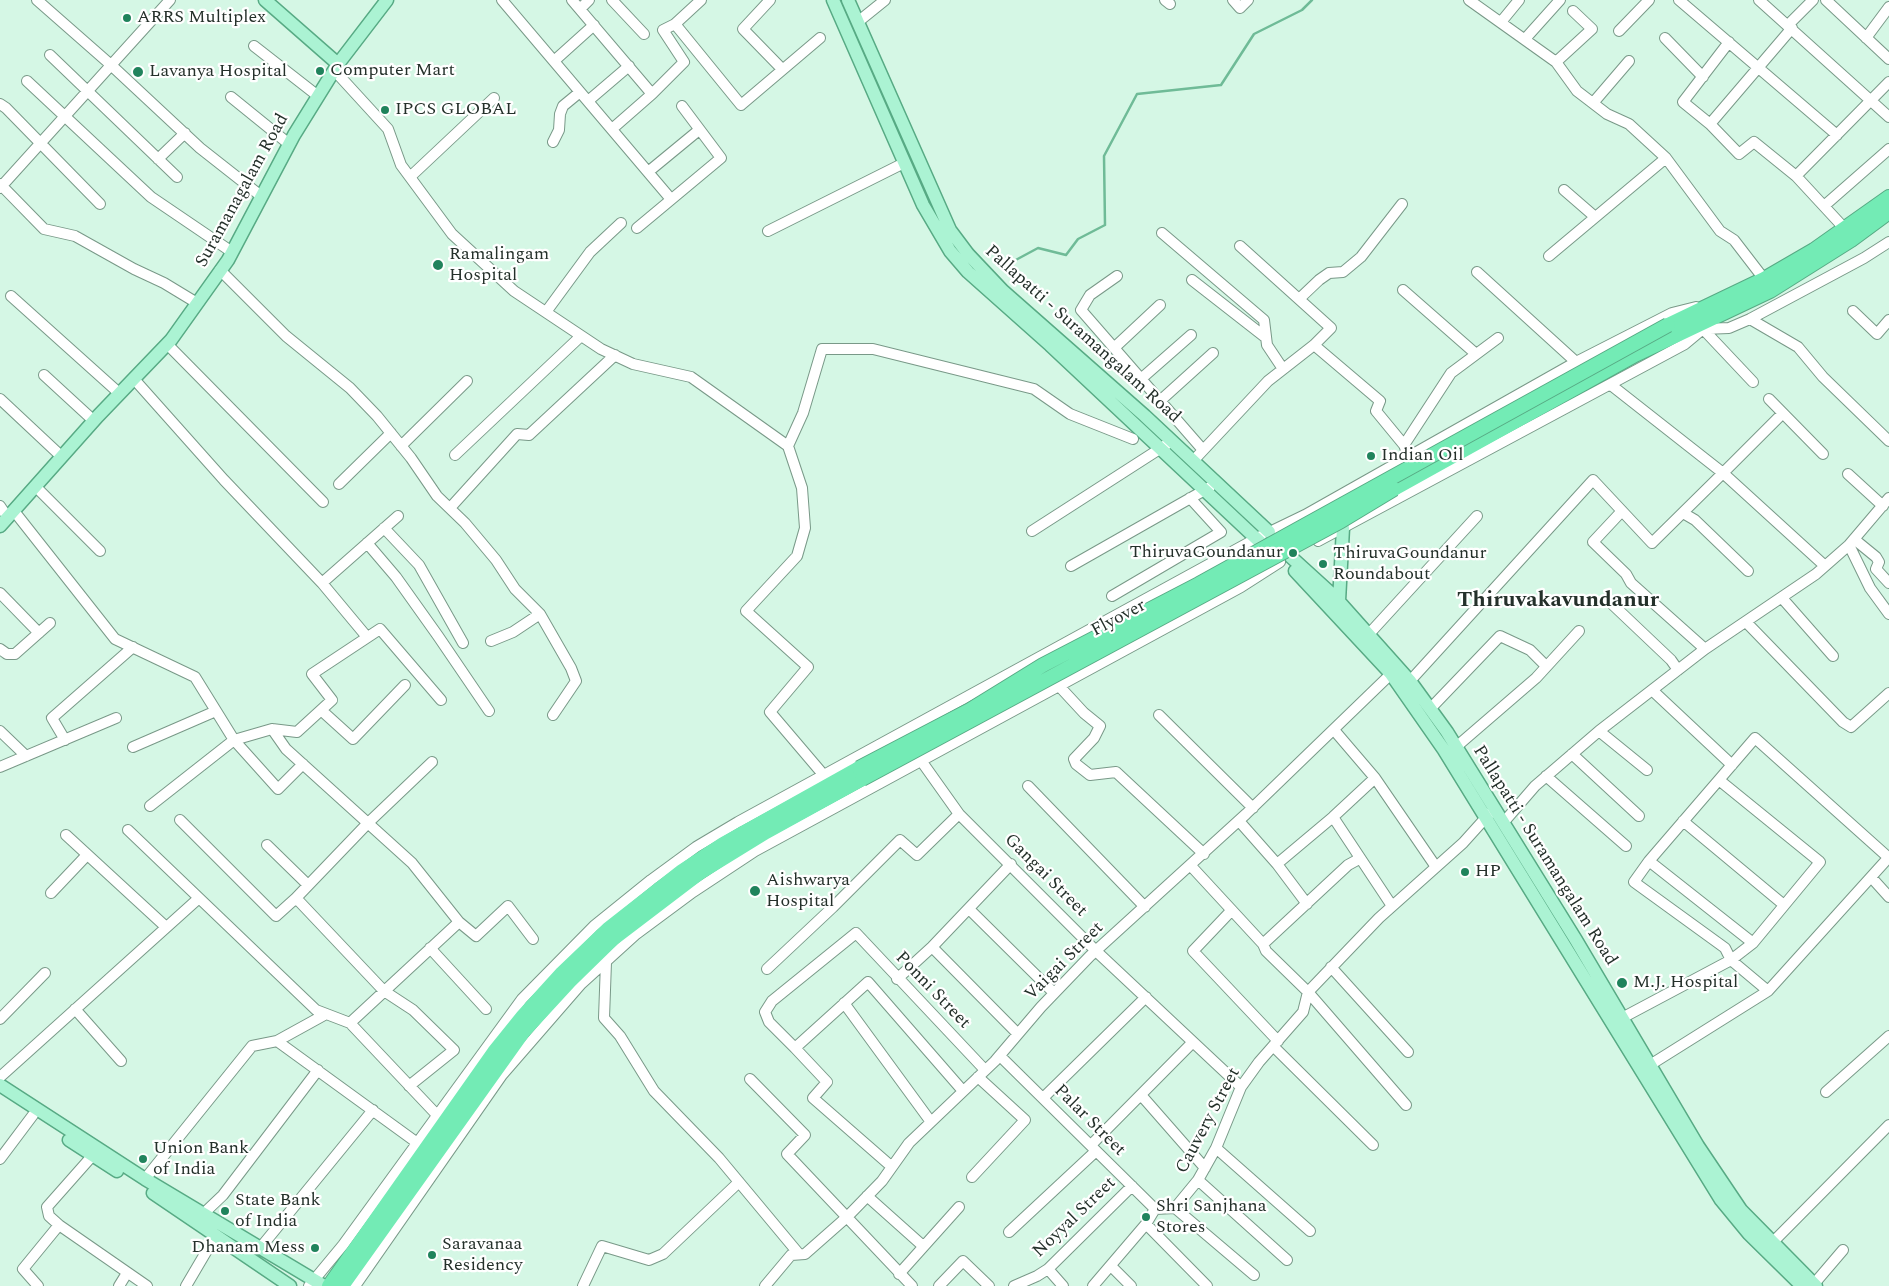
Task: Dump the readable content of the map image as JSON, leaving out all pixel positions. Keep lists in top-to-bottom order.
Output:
{
  "streets": {
    "highway": ["Flyover"],
    "main road": ["Suramanagalam Road", "Pallapatti - Suramangalam Road"],
    "street": [
      "Gangai Street",
      "Vaigai Street",
      "Ponni Street",
      "Palar Street",
      "Cauvery Street",
      "Noyyal Street"
    ]
  },
  "crossings": [
    ["Pallapatti - Suramangalam Road", "Vaigai Street"],
    ["Pallapatti - Suramangalam Road", "Cauvery Street"],
    ["Gangai Street", "Vaigai Street"],
    ["Gangai Street", "Cauvery Street"],
    ["Vaigai Street", "Ponni Street"],
    ["Vaigai Street", "Palar Street"],
    ["Palar Street", "Noyyal Street"]
  ],
  "districts": ["Thiruvakavundanur"],
  "places": [
    "ARRS Multiplex",
    "Computer Mart",
    "Lavanya Hospital",
    "IPCS GLOBAL",
    "Ramalingam Hospital",
    "Indian Oil",
    "ThiruvaGoundanur",
    "ThiruvaGoundanur Roundabout",
    "HP",
    "Aishwarya Hospital",
    "M.J. Hospital",
    "Union Bank of India",
    "State Bank of India",
    "Shri Sanjhana Stores",
    "Dhanam Mess",
    "Saravanaa Residency"
  ]
}
